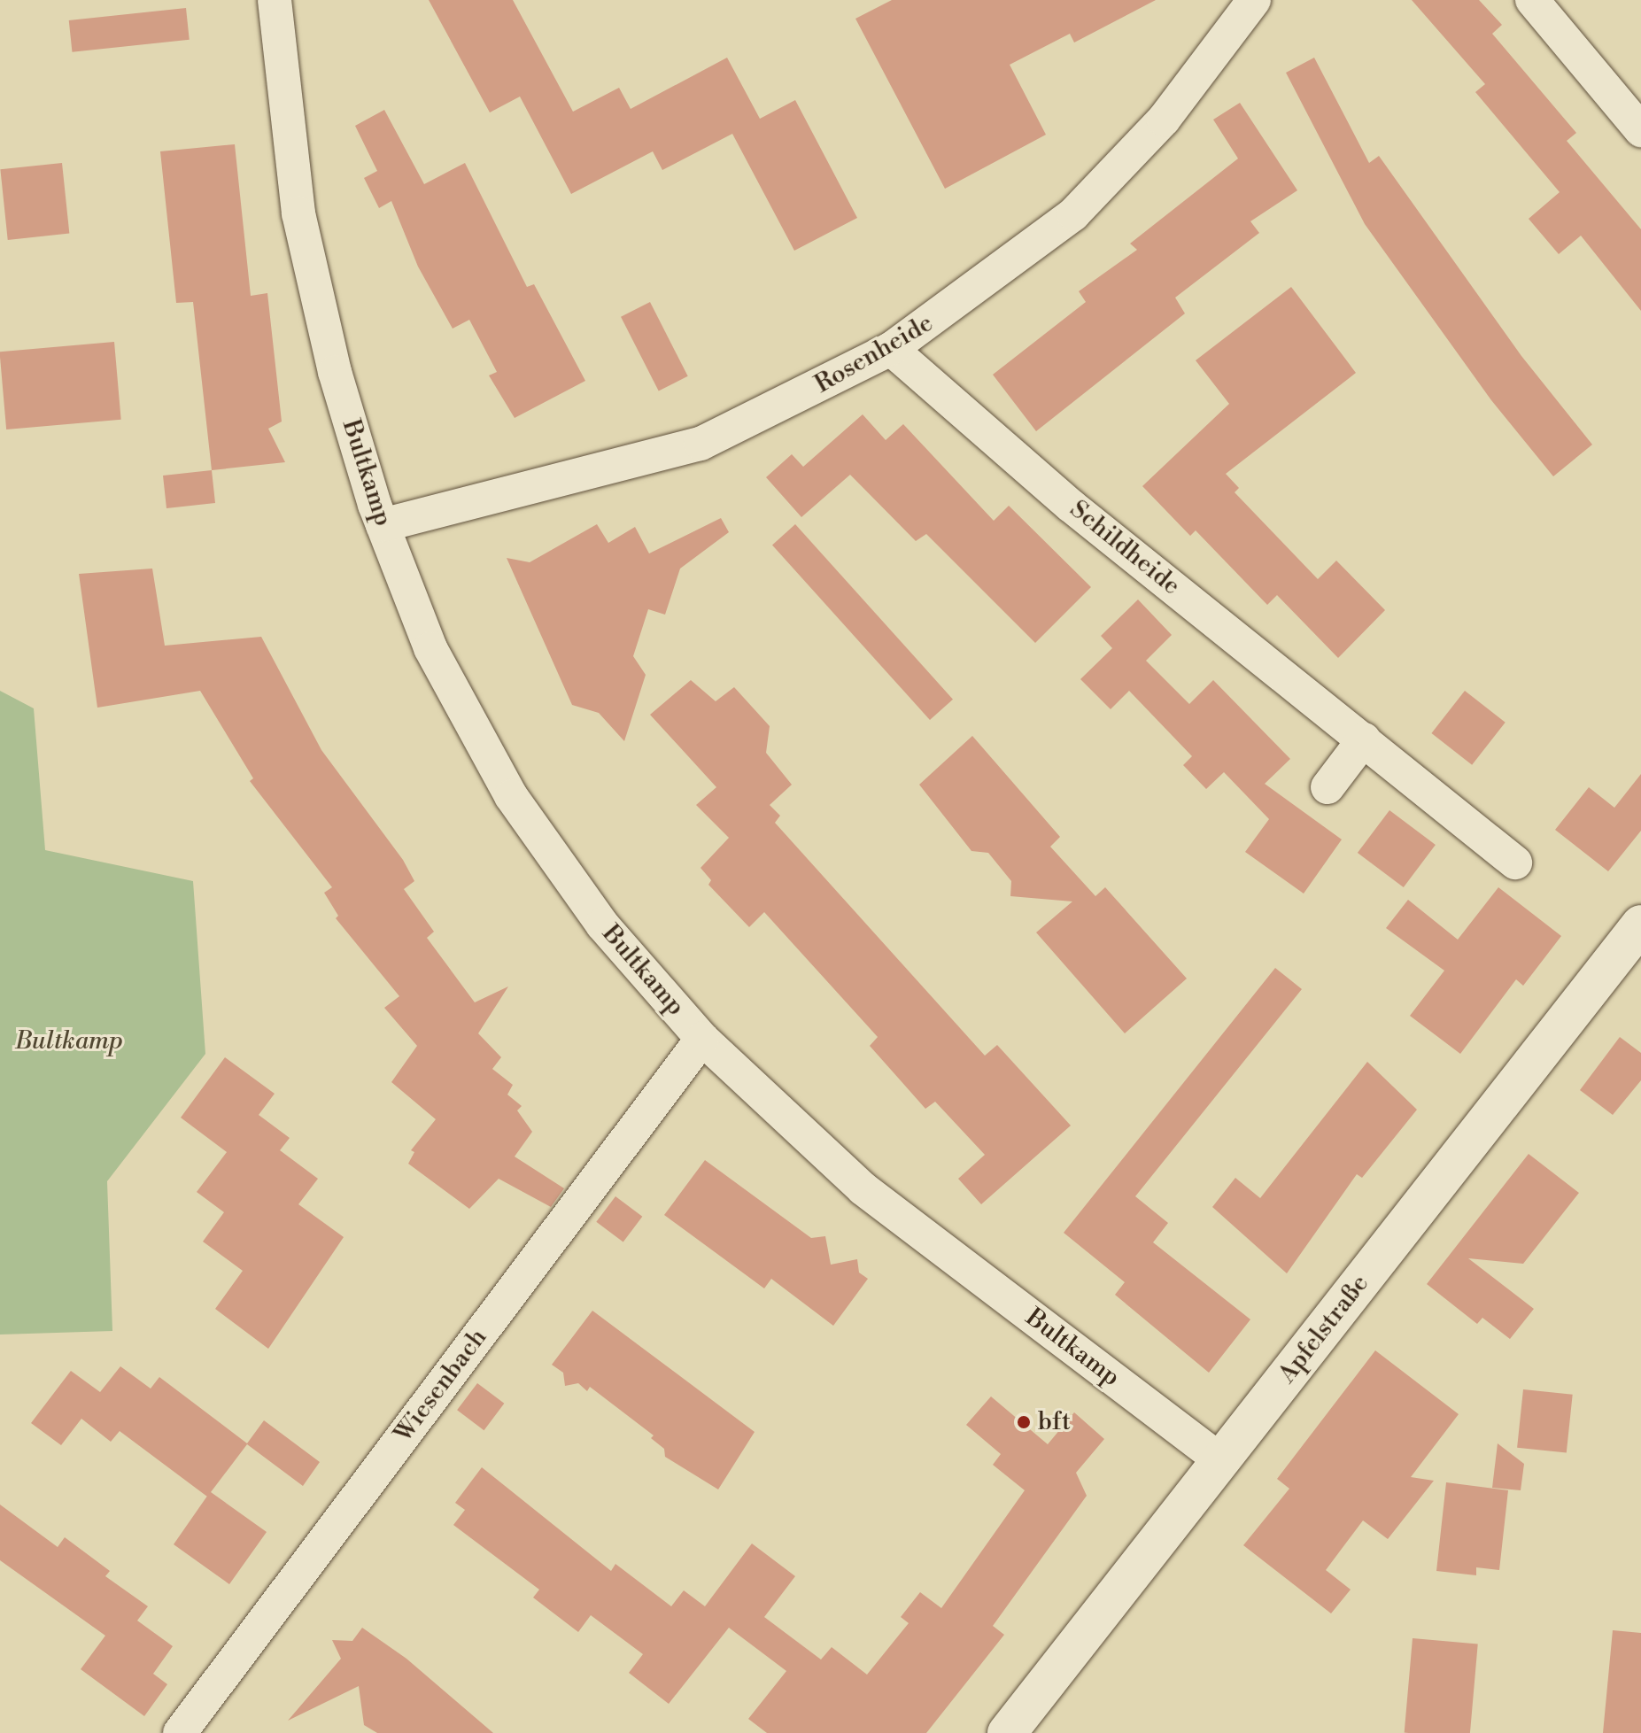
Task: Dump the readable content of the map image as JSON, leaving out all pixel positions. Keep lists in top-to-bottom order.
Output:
{
  "streets": {
    "street": [
      "Rosenheide",
      "Bultkamp",
      "Schildheide",
      "Apfelstraße",
      "Wiesenbach"
    ]
  },
  "crossings": [
    ["Rosenheide", "Bultkamp"],
    ["Rosenheide", "Schildheide"],
    ["Bultkamp", "Apfelstraße"],
    ["Bultkamp", "Wiesenbach"]
  ],
  "parks": ["Bultkamp"],
  "places": ["bft"]
}
